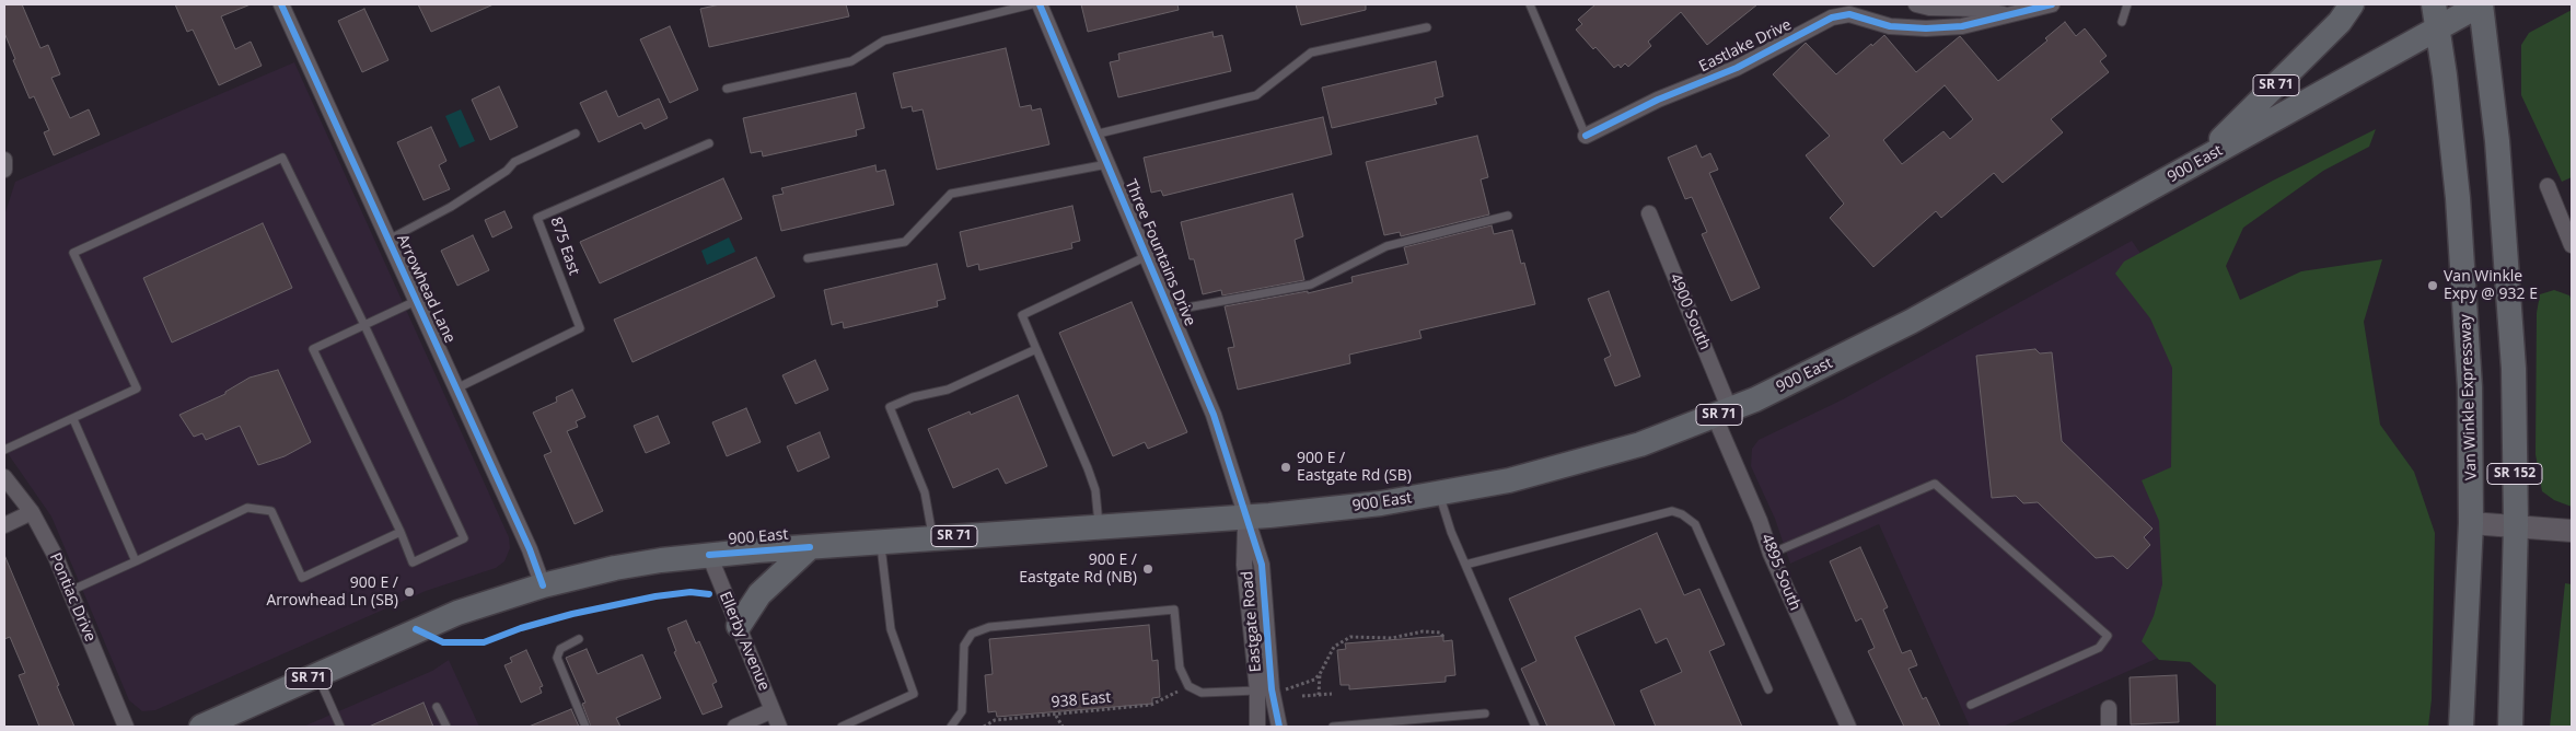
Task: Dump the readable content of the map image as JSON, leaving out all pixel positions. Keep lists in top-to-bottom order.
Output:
{
  "streets": {
    "main road": [
      "SR 71",
      "900 East",
      "Van Winkle Expressway",
      "SR 152"
    ],
    "street": [
      "Eastlake Drive",
      "Three Fountains Drive",
      "Arrowhead Lane",
      "4900 South",
      "4895 South",
      "Pontiac Drive",
      "Eastgate Road",
      "Ellerby Avenue"
    ],
    "lane": ["875 East"],
    "path": ["938 East"]
  },
  "crossings": [
    ["SR 71", "900 East"],
    ["900 East", "Three Fountains Drive"],
    ["900 East", "Arrowhead Lane"],
    ["900 East", "4900 South"],
    ["900 East", "Van Winkle Expressway"],
    ["900 East", "SR 152"],
    ["900 East", "4895 South"],
    ["900 East", "Eastgate Road"],
    ["900 East", "Ellerby Avenue"],
    ["875 East", "Arrowhead Lane"],
    ["Three Fountains Drive", "Eastgate Road"],
    ["4900 South", "4895 South"]
  ],
  "places": [
    "Van Winkle Expy @ 932 E",
    "900 E / Eastgate Rd (SB)",
    "900 E / Eastgate Rd (NB)",
    "900 E / Arrowhead Ln (SB)"
  ]
}
